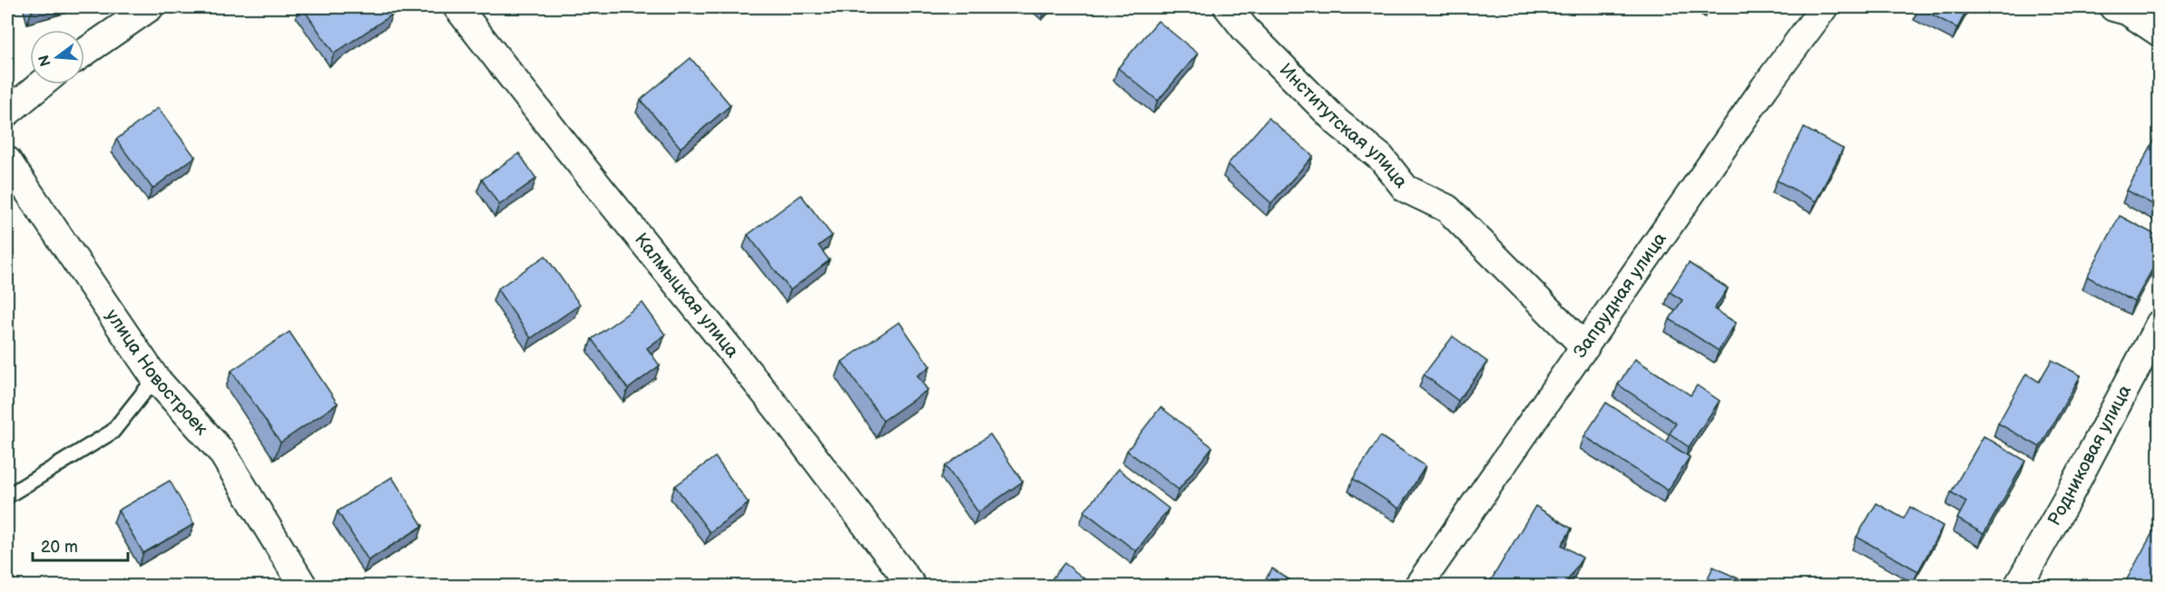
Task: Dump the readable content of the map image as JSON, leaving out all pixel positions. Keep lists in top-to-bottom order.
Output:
{
  "streets": {
    "street": [
      "Институтская улица",
      "Калмыцкая улица",
      "Запрудная улица",
      "улица Новостроек",
      "Родниковая улица"
    ]
  },
  "crossings": [
    ["Институтская улица", "Запрудная улица"]
  ],
  "scale_bar": "20 m",
  "north": "left"
}
